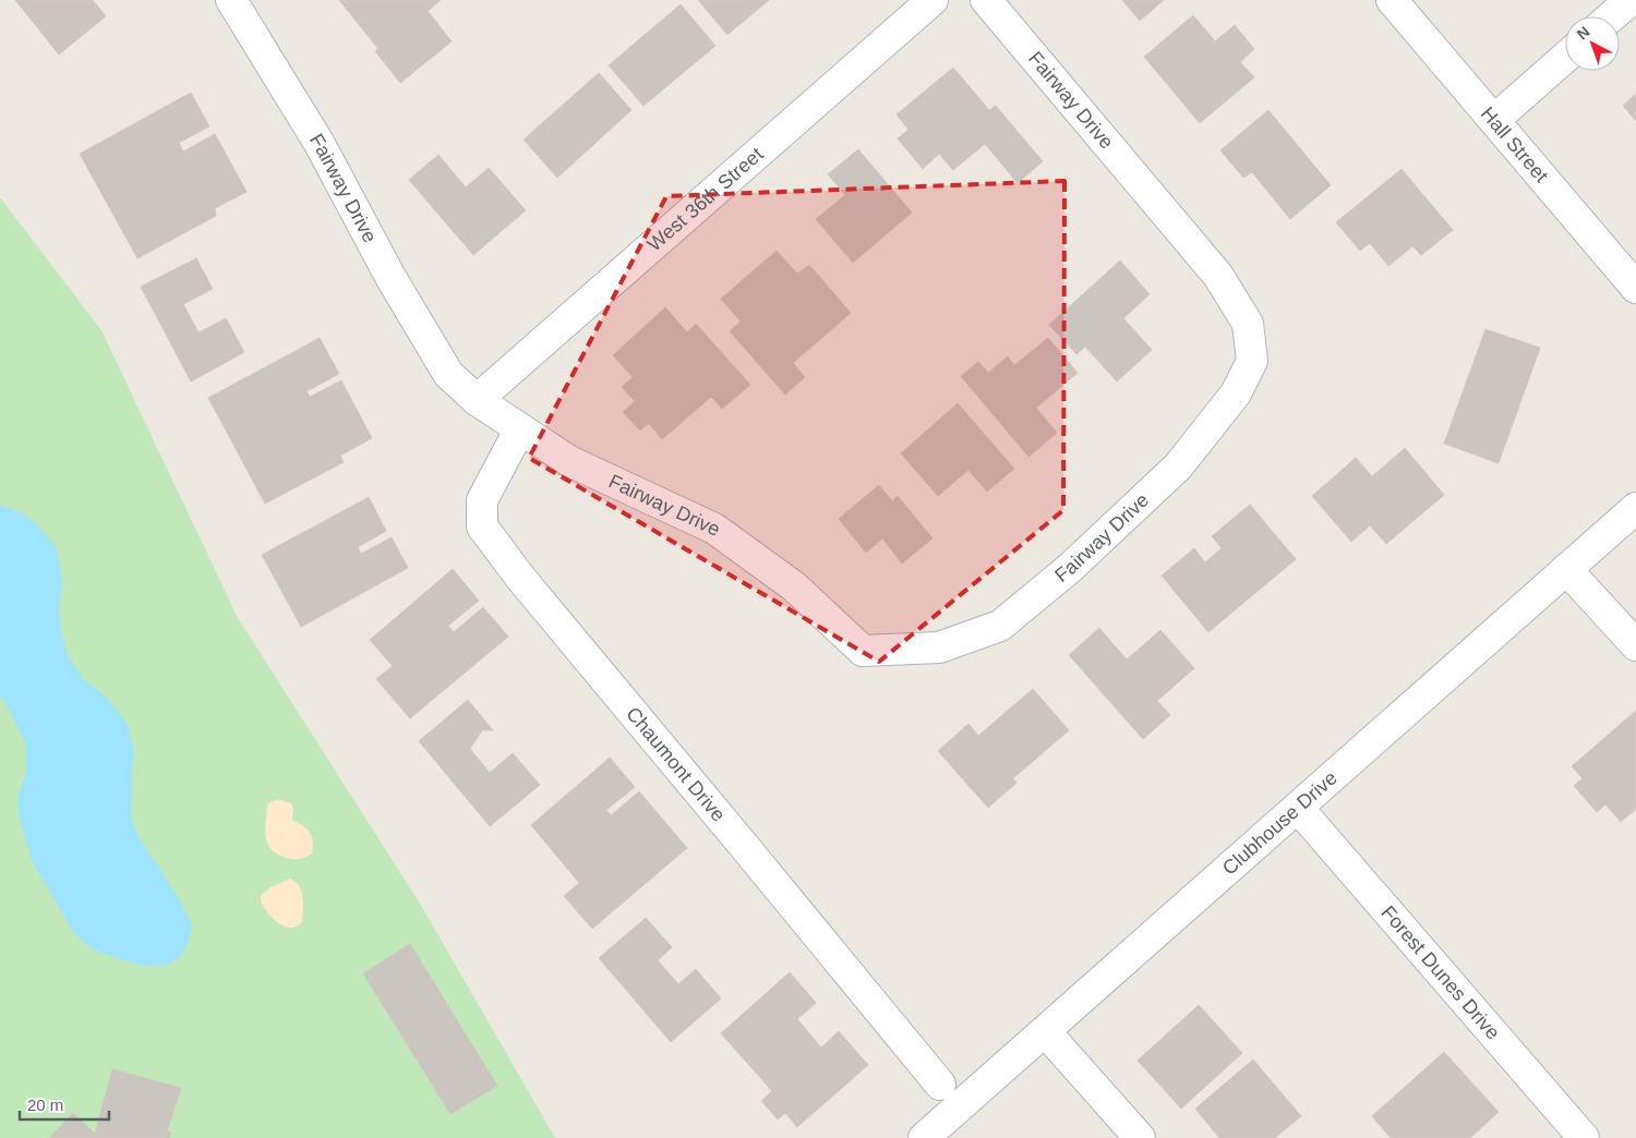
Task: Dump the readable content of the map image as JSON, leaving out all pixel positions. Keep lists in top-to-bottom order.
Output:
{
  "streets": {
    "street": [
      "Fairway Drive",
      "Hall Street",
      "West 36th Street",
      "Chaumont Drive",
      "Clubhouse Drive",
      "Forest Dunes Drive"
    ]
  },
  "crossings": [
    ["Fairway Drive", "West 36th Street"],
    ["Fairway Drive", "Chaumont Drive"],
    ["Clubhouse Drive", "Forest Dunes Drive"]
  ],
  "scale_bar": "20 m",
  "north": "top left"
}
